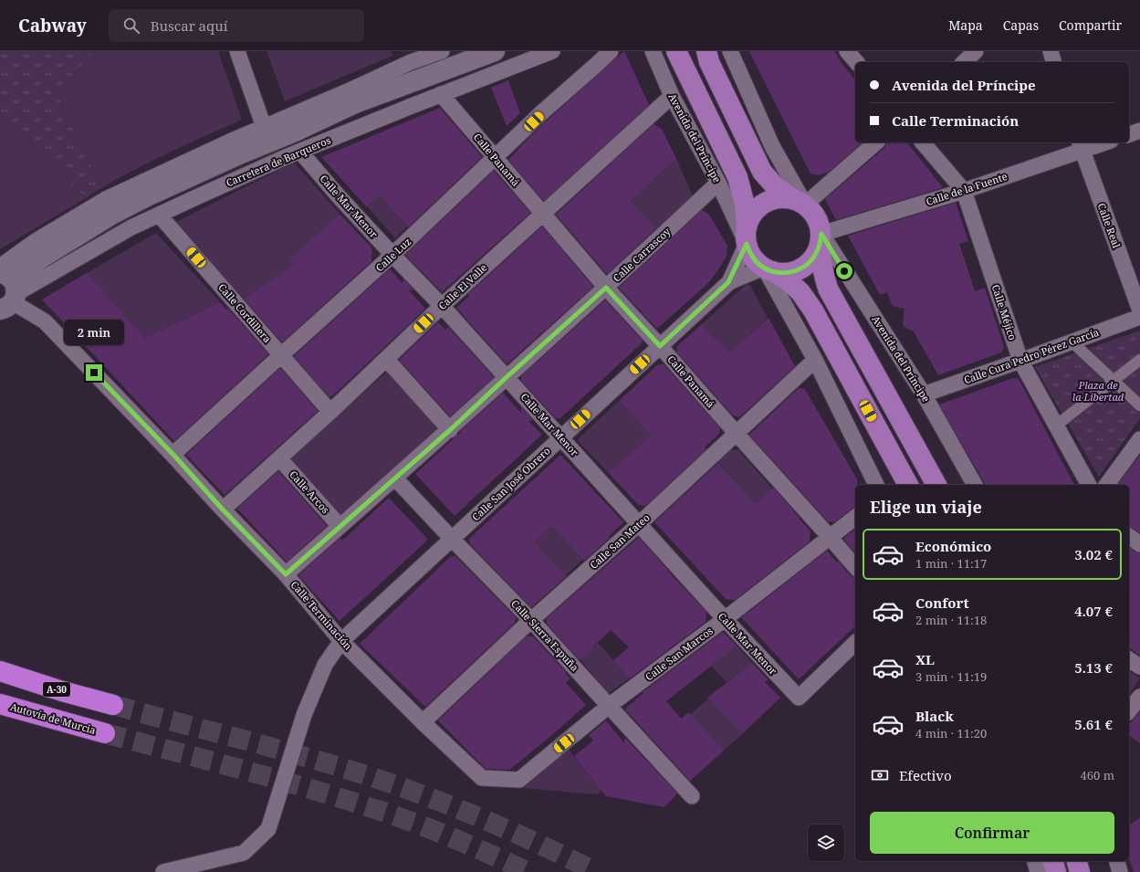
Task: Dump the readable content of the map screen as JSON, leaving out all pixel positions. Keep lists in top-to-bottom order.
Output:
{
  "streets": {
    "highway": ["A-30", "Autovía de Murcia"],
    "main road": ["Avenida del Príncipe"],
    "street": [
      "Calle Panamá",
      "Carretera de Barqueros",
      "Calle de la Fuente",
      "Calle Mar Menor",
      "Calle Real",
      "Calle Luz",
      "Calle Carrascoy",
      "Calle El Valle",
      "Calle Méjico",
      "Calle Cordillera",
      "Calle Cura Pedro Pérez García",
      "Calle San José Obrero",
      "Calle Arcos",
      "Calle San Mateo",
      "Calle Terminación",
      "Calle Sierra Espuña",
      "Calle San Marcos"
    ]
  },
  "crossings": [
    ["Avenida del Príncipe", "Calle de la Fuente"],
    ["Avenida del Príncipe", "Calle Carrascoy"],
    ["Avenida del Príncipe", "Calle El Valle"],
    ["Avenida del Príncipe", "Calle Cura Pedro Pérez García"],
    ["Avenida del Príncipe", "Calle San José Obrero"],
    ["Calle Panamá", "Carretera de Barqueros"],
    ["Calle Panamá", "Calle Luz"],
    ["Calle Panamá", "Calle Carrascoy"],
    ["Calle Panamá", "Calle El Valle"],
    ["Calle Panamá", "Calle San José Obrero"],
    ["Calle Panamá", "Calle San Mateo"],
    ["Calle Panamá", "Calle San Marcos"],
    ["Carretera de Barqueros", "Calle Mar Menor"],
    ["Carretera de Barqueros", "Calle Cordillera"],
    ["Carretera de Barqueros", "Calle Terminación"],
    ["Calle de la Fuente", "Calle Real"],
    ["Calle de la Fuente", "Calle Méjico"],
    ["Calle de la Fuente", "Calle San José Obrero"],
    ["Calle Mar Menor", "Calle Luz"],
    ["Calle Mar Menor", "Calle Carrascoy"],
    ["Calle Mar Menor", "Calle El Valle"],
    ["Calle Mar Menor", "Calle San José Obrero"],
    ["Calle Mar Menor", "Calle San Mateo"],
    ["Calle Mar Menor", "Calle San Marcos"],
    ["Calle Luz", "Calle Cordillera"],
    ["Calle Luz", "Calle Terminación"],
    ["Calle Carrascoy", "Calle Arcos"],
    ["Calle Carrascoy", "Calle Terminación"],
    ["Calle Carrascoy", "Calle Sierra Espuña"],
    ["Calle El Valle", "Calle Cordillera"],
    ["Calle El Valle", "Calle Arcos"],
    ["Calle El Valle", "Calle Terminación"],
    ["Calle Méjico", "Calle Cura Pedro Pérez García"],
    ["Calle San José Obrero", "Calle Terminación"],
    ["Calle San José Obrero", "Calle Sierra Espuña"],
    ["Calle San Mateo", "Calle Terminación"],
    ["Calle San Mateo", "Calle Sierra Espuña"],
    ["Calle Terminación", "Calle San Marcos"],
    ["Calle Sierra Espuña", "Calle San Marcos"]
  ],
  "parks": ["Plaza de la Libertad"],
  "page": {
    "header": "Cabway",
    "search": "Buscar aquí",
    "nav": ["Mapa", "Capas", "Compartir"],
    "banner": ["Avenida del Príncipe", "Calle Terminación"],
    "bubble": "2 min",
    "heading": "Elige un viaje",
    "list": [
      {
        "name": "Económico",
        "note": "1 min · 11:17",
        "value": "3.02 €"
      },
      {
        "name": "Confort",
        "note": "2 min · 11:18",
        "value": "4.07 €"
      },
      {
        "name": "XL",
        "note": "3 min · 11:19",
        "value": "5.13 €"
      },
      {
        "name": "Black",
        "note": "4 min · 11:20",
        "value": "5.61 €"
      }
    ],
    "pay": ["Efectivo", "460 m"],
    "buttons": "Confirmar"
  }
}
